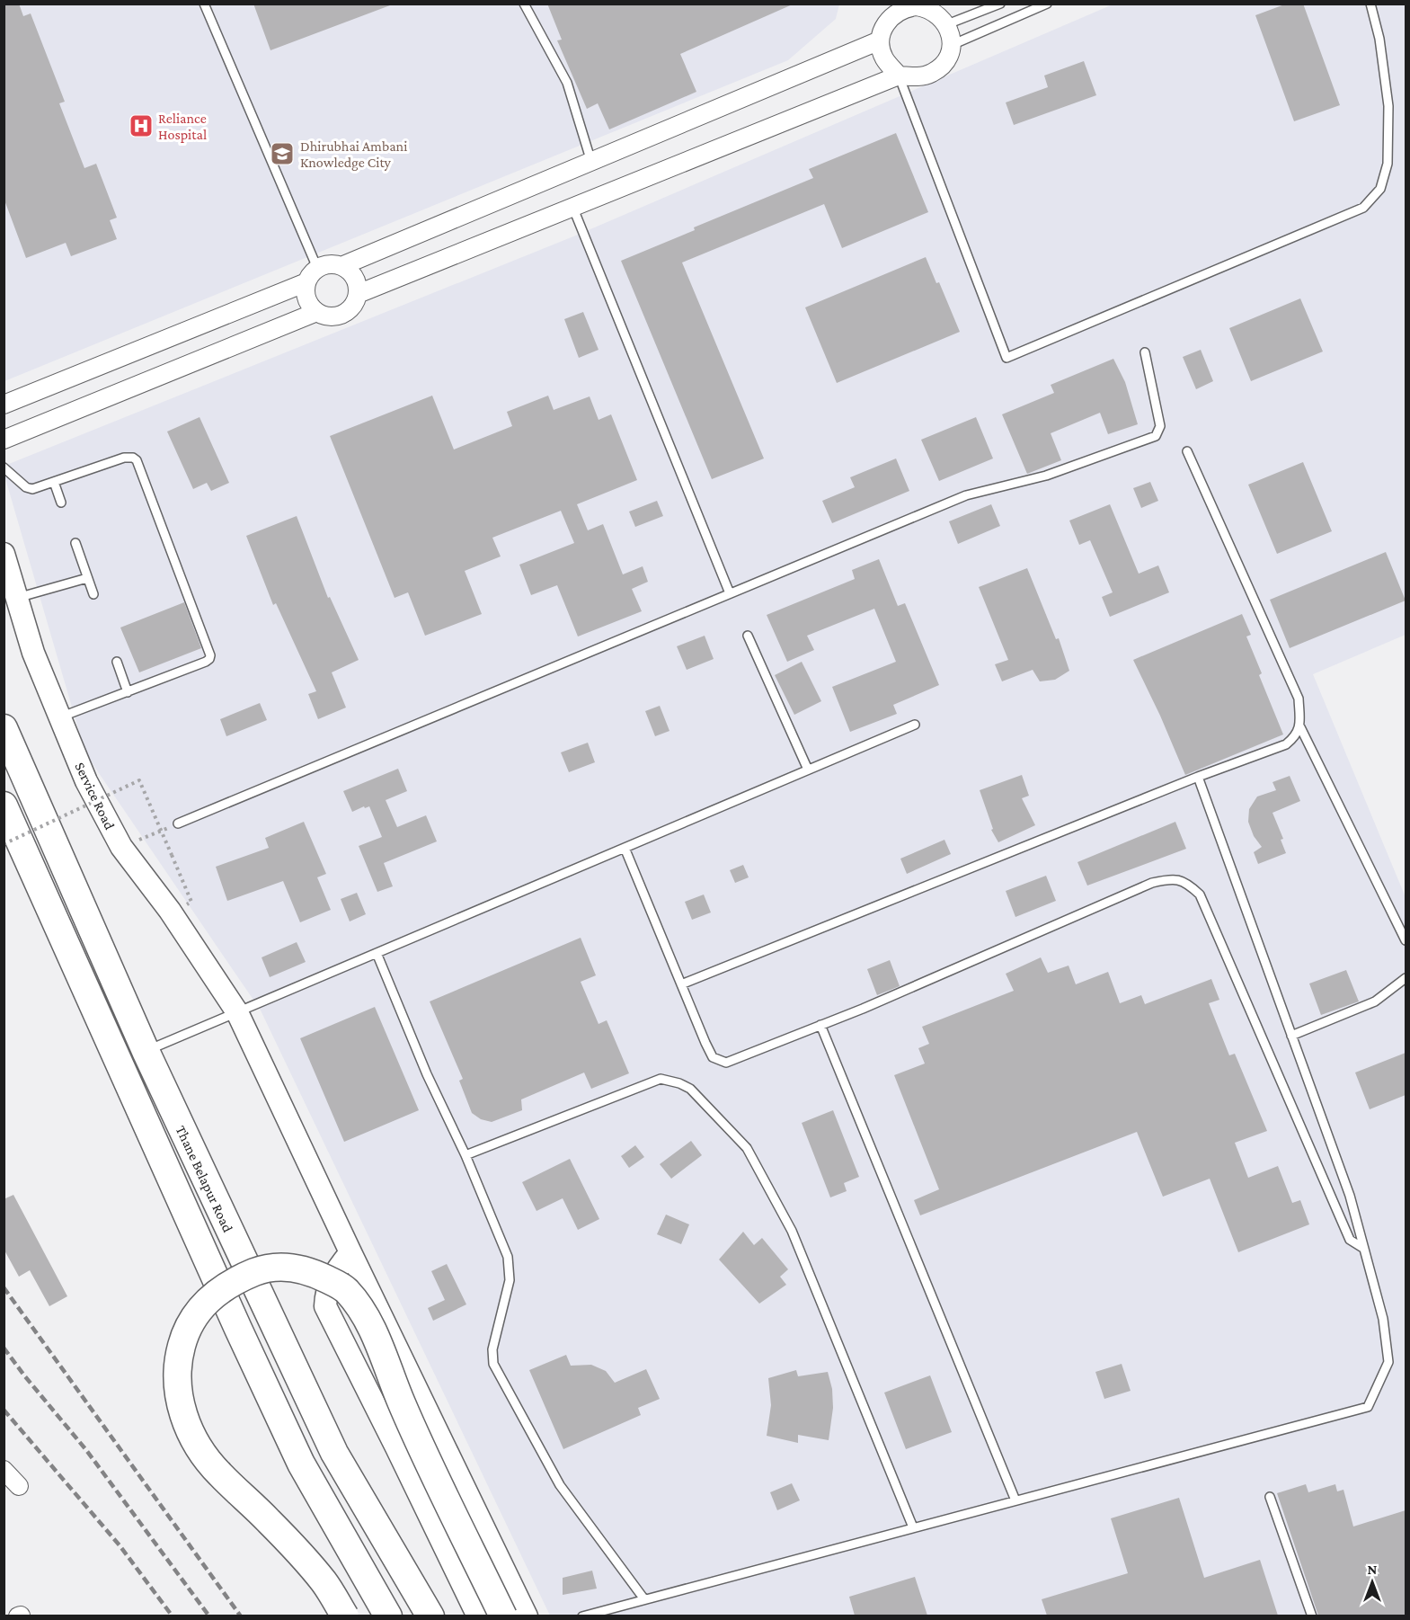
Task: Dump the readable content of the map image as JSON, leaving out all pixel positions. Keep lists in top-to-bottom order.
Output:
{
  "streets": {
    "main road": ["Thane Belapur Road"],
    "street": ["Service Road"]
  },
  "places": {
    "hospital": ["Reliance Hospital"],
    "school or university": ["Dhirubhai Ambani Knowledge City"]
  },
  "north": "top"
}
